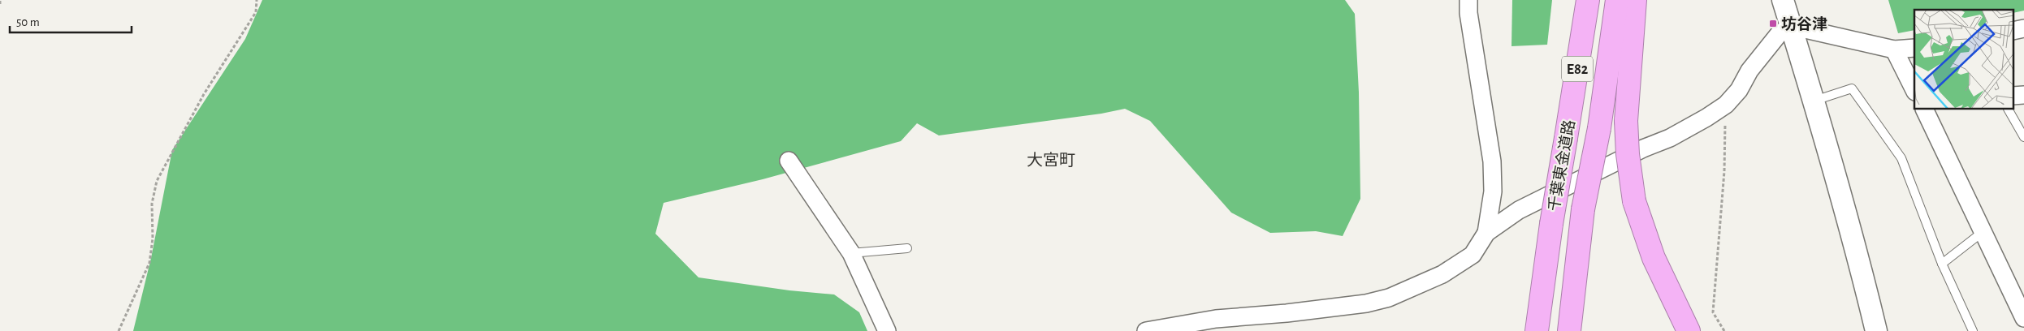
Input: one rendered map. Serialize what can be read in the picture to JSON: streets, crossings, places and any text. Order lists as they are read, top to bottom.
{
  "streets": {
    "highway": ["E82", "千葉東金道路"]
  },
  "districts": ["大宮町"],
  "places": {
    "transit": ["坊谷津"]
  },
  "scale_bar": "50 m"
}
